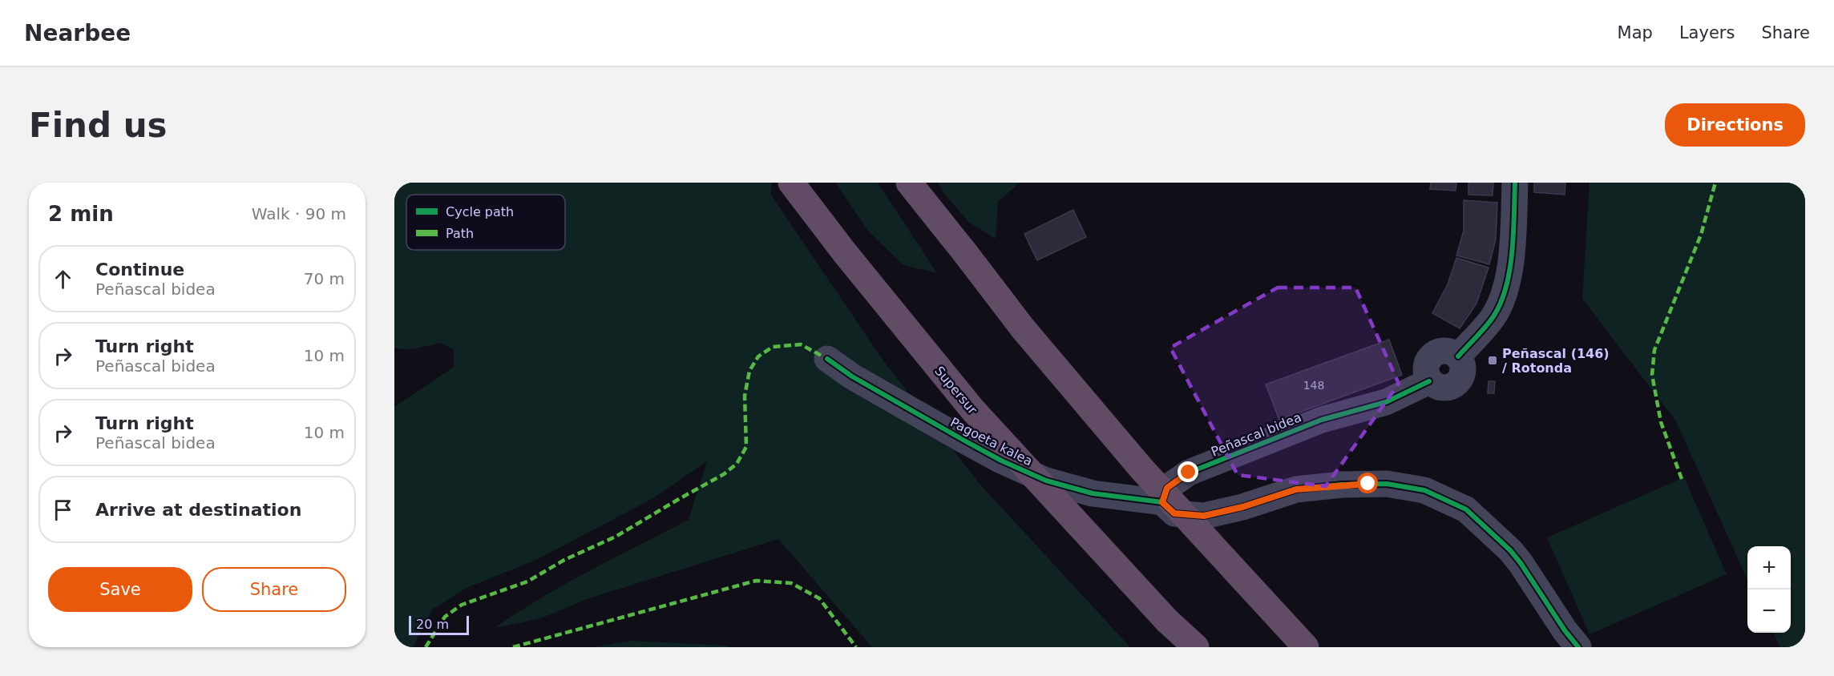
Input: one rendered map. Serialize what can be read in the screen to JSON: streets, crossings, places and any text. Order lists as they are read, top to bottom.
{
  "streets": {
    "highway": ["Supersur"],
    "street": ["Peñascal bidea", "Pagoeta kalea"]
  },
  "crossings": [
    ["Peñascal bidea", "Pagoeta kalea"]
  ],
  "places": {
    "transit": ["Peñascal (146) / Rotonda"]
  },
  "house_numbers": ["148"],
  "legend": ["Cycle path", "Path"],
  "scale_bar": "20 m",
  "page": {
    "header": "Nearbee",
    "nav": ["Map", "Layers", "Share"],
    "buttons": [
      "Directions",
      ["Save", "Share"]
    ],
    "title": "Find us",
    "heading": ["2 min", "Walk · 90 m"],
    "list": [
      ["Continue", "Peñascal bidea", "70 m"],
      ["Turn right", "Peñascal bidea", "10 m"],
      ["Turn right", "Peñascal bidea", "10 m"],
      "Arrive at destination"
    ],
    "map_buttons": ["+", "−"],
    "scale": "20 m"
  }
}
